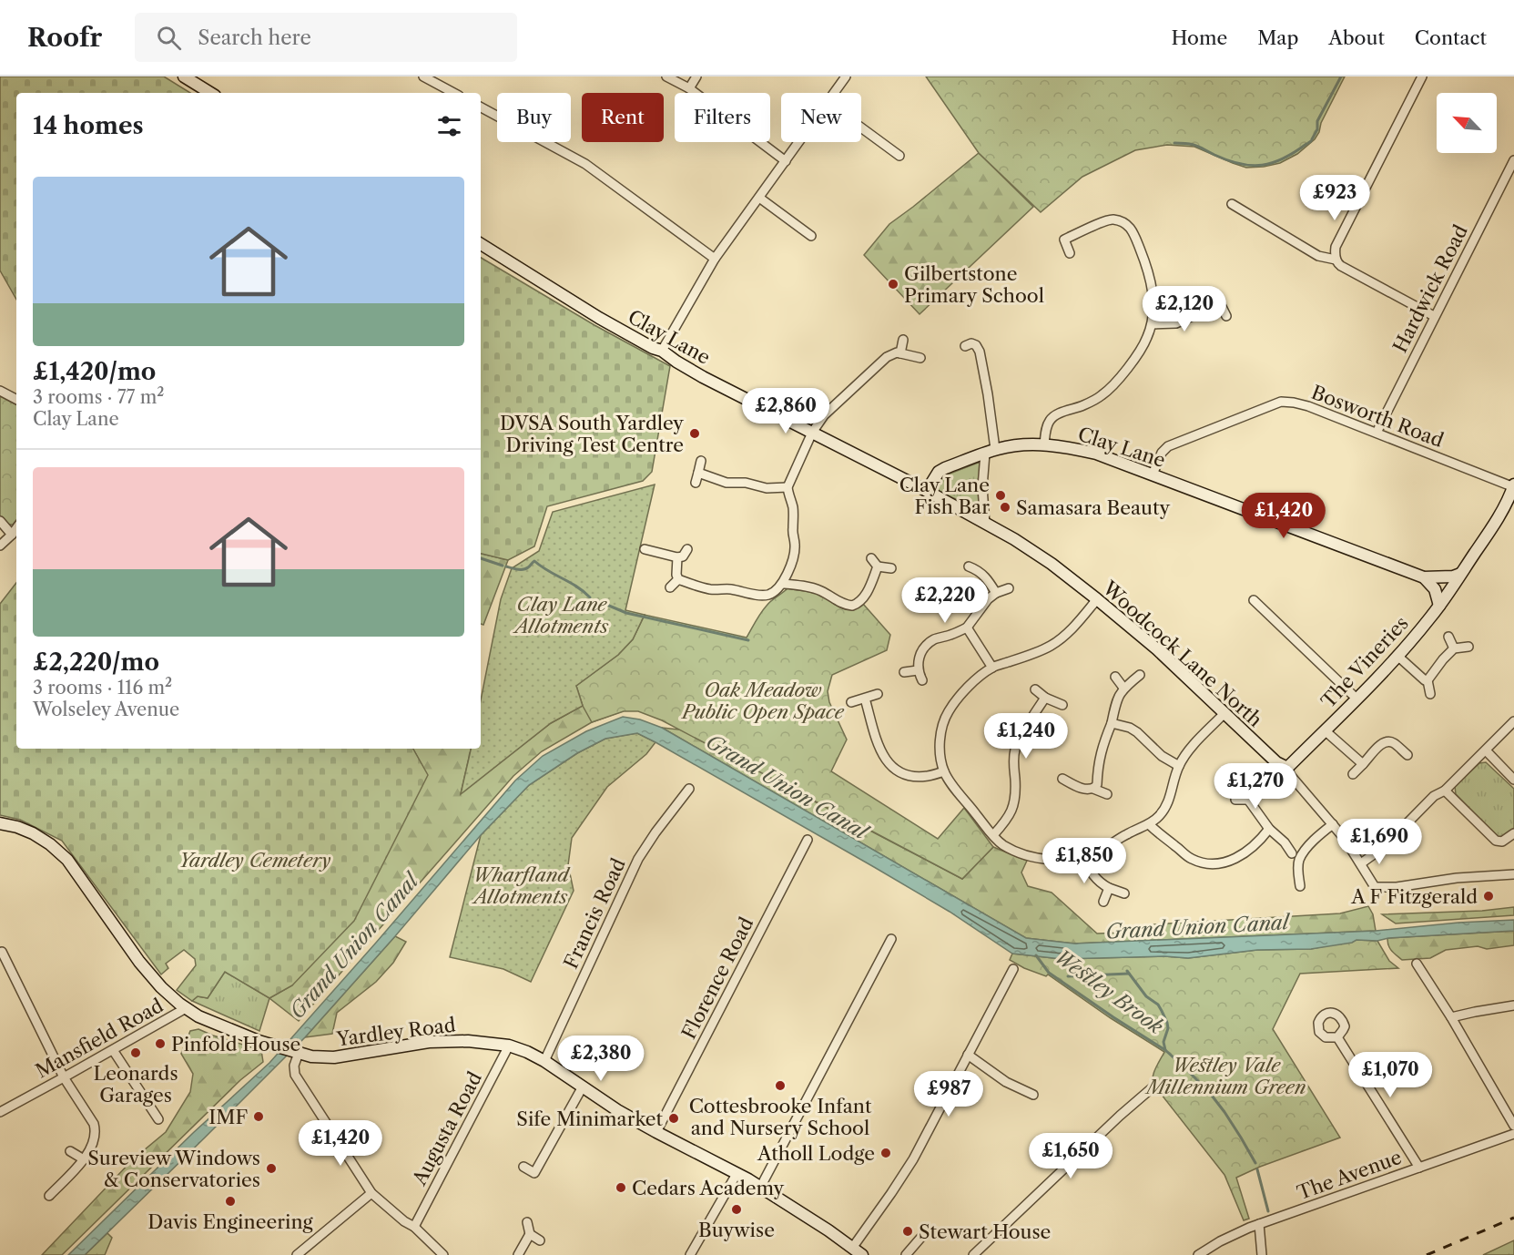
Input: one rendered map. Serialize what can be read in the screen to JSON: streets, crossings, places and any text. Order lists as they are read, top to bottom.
{
  "streets": {
    "street": [
      "Hardwick Road",
      "Clay Lane",
      "Bosworth Road",
      "Woodcock Lane North",
      "The Vineries",
      "Francis Road",
      "Florence Road",
      "Yardley Road",
      "Mansfield Road",
      "Augusta Road",
      "The Avenue"
    ]
  },
  "crossings": [
    ["Hardwick Road", "Bosworth Road"],
    ["Clay Lane", "Bosworth Road"],
    ["Clay Lane", "Woodcock Lane North"],
    ["Clay Lane", "The Vineries"],
    ["Woodcock Lane North", "The Vineries"],
    ["Francis Road", "Yardley Road"],
    ["Florence Road", "Yardley Road"],
    ["Yardley Road", "Mansfield Road"],
    ["Yardley Road", "Augusta Road"]
  ],
  "water": ["Grand Union Canal", "Westley Brook"],
  "parks": [
    "Clay Lane Allotments",
    "Oak Meadow Public Open Space",
    "Yardley Cemetery",
    "Wharfland Allotments",
    "Westley Vale Millennium Green"
  ],
  "places": [
    "Gilbertstone Primary School",
    "DVSA South Yardley Driving Test Centre",
    "Clay Lane Fish Bar",
    "Samasara Beauty",
    "A F Fitzgerald",
    "Pinfold House",
    "Leonards Garages",
    "Cottesbrooke Infant and Nursery School",
    "IMF",
    "Sife Minimarket",
    "Atholl Lodge",
    "Sureview Windows & Conservatories",
    "Cedars Academy",
    "Davis Engineering",
    "Buywise",
    "Stewart House"
  ],
  "north": "top left",
  "page": {
    "header": "Roofr",
    "search": "Search here",
    "nav": [
      "Home",
      "Map",
      "About",
      "Contact"
    ],
    "chip": [
      "Buy",
      "Rent",
      "Filters",
      "New"
    ],
    "heading": "14 homes",
    "list": [
      {
        "name": "£1,420/mo",
        "note": "3 rooms · 77 m² · Clay Lane"
      },
      {
        "name": "£2,220/mo",
        "note": "3 rooms · 116 m² · Wolseley Avenue"
      }
    ],
    "price": [
      "£923",
      "£2,120",
      "£2,860",
      "£1,420",
      "£2,220",
      "£1,240",
      "£1,270",
      "£1,690",
      "£1,850",
      "£2,380",
      "£1,070",
      "£987",
      "£1,420",
      "£1,650"
    ]
  }
}
